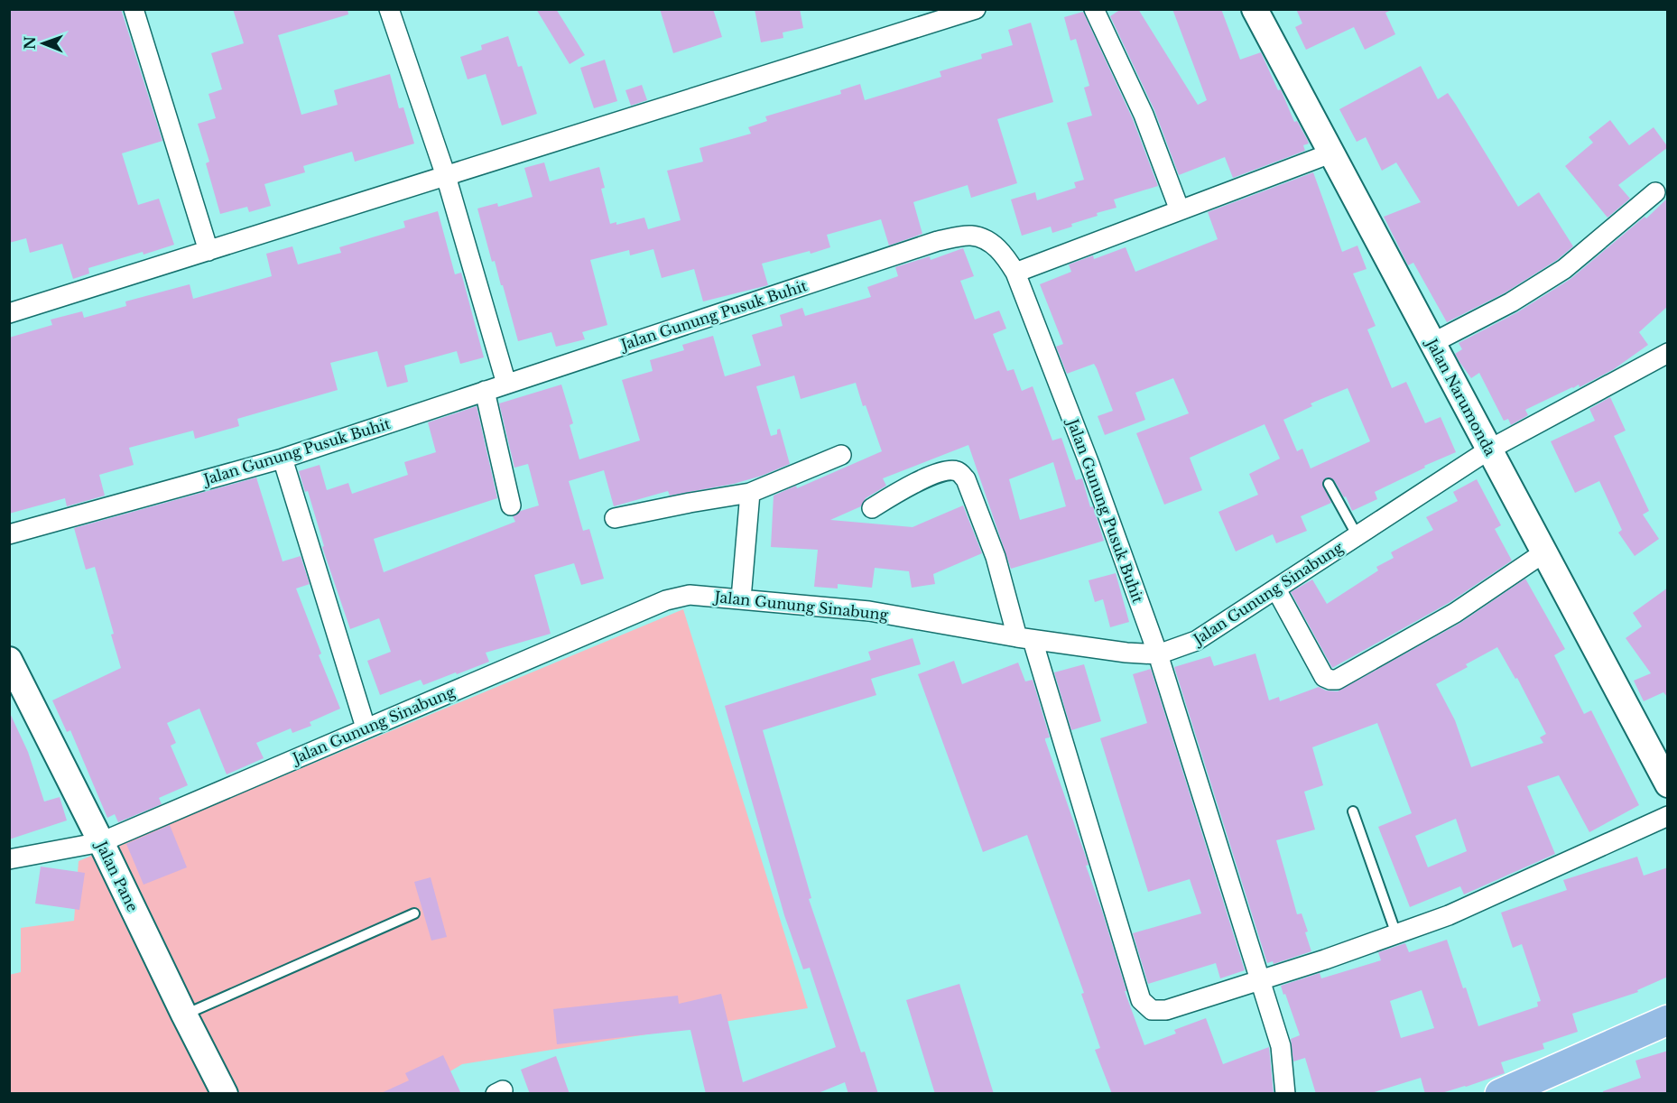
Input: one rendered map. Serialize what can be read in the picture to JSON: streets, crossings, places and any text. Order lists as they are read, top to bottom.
{
  "streets": {
    "street": [
      "Jalan Gunung Pusuk Buhit",
      "Jalan Narumonda",
      "Jalan Gunung Sinabung",
      "Jalan Pane"
    ]
  },
  "crossings": [
    ["Jalan Gunung Pusuk Buhit", "Jalan Gunung Sinabung"],
    ["Jalan Narumonda", "Jalan Gunung Sinabung"],
    ["Jalan Gunung Sinabung", "Jalan Pane"]
  ],
  "north": "left"
}
